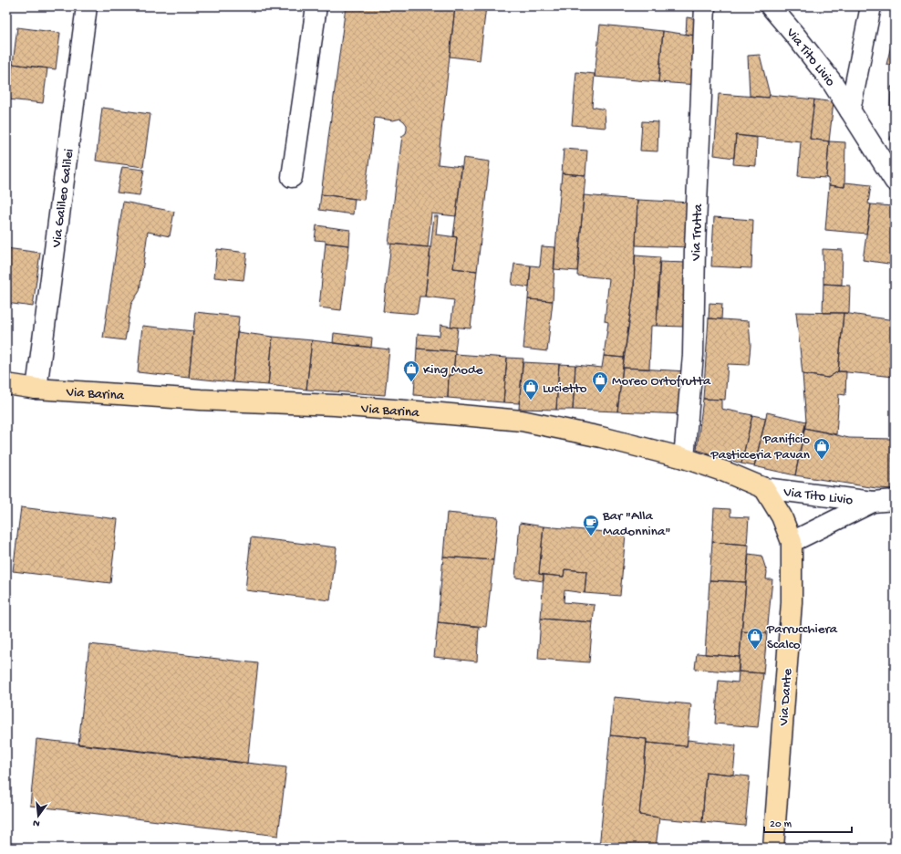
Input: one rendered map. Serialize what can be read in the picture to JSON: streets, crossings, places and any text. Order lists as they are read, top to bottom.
{
  "streets": {
    "main road": ["Via Barina", "Via Dante"],
    "street": ["Via Tito Livio", "Via Galileo Galilei", "Via Trutta"]
  },
  "crossings": [
    ["Via Tito Livio", "Via Barina"],
    ["Via Tito Livio", "Via Dante"],
    ["Via Galileo Galilei", "Via Barina"],
    ["Via Trutta", "Via Barina"],
    ["Via Barina", "Via Dante"]
  ],
  "places": {
    "shop": [
      "King Mode",
      "Moreo Ortofrutta",
      "Lucietto",
      "Panificio Pasticceria Pavan",
      "Parrucchiera Scalco"
    ],
    "cafe": ["Bar \"Alla Madonnina\""]
  },
  "scale_bar": "20 m",
  "north": "bottom"
}
